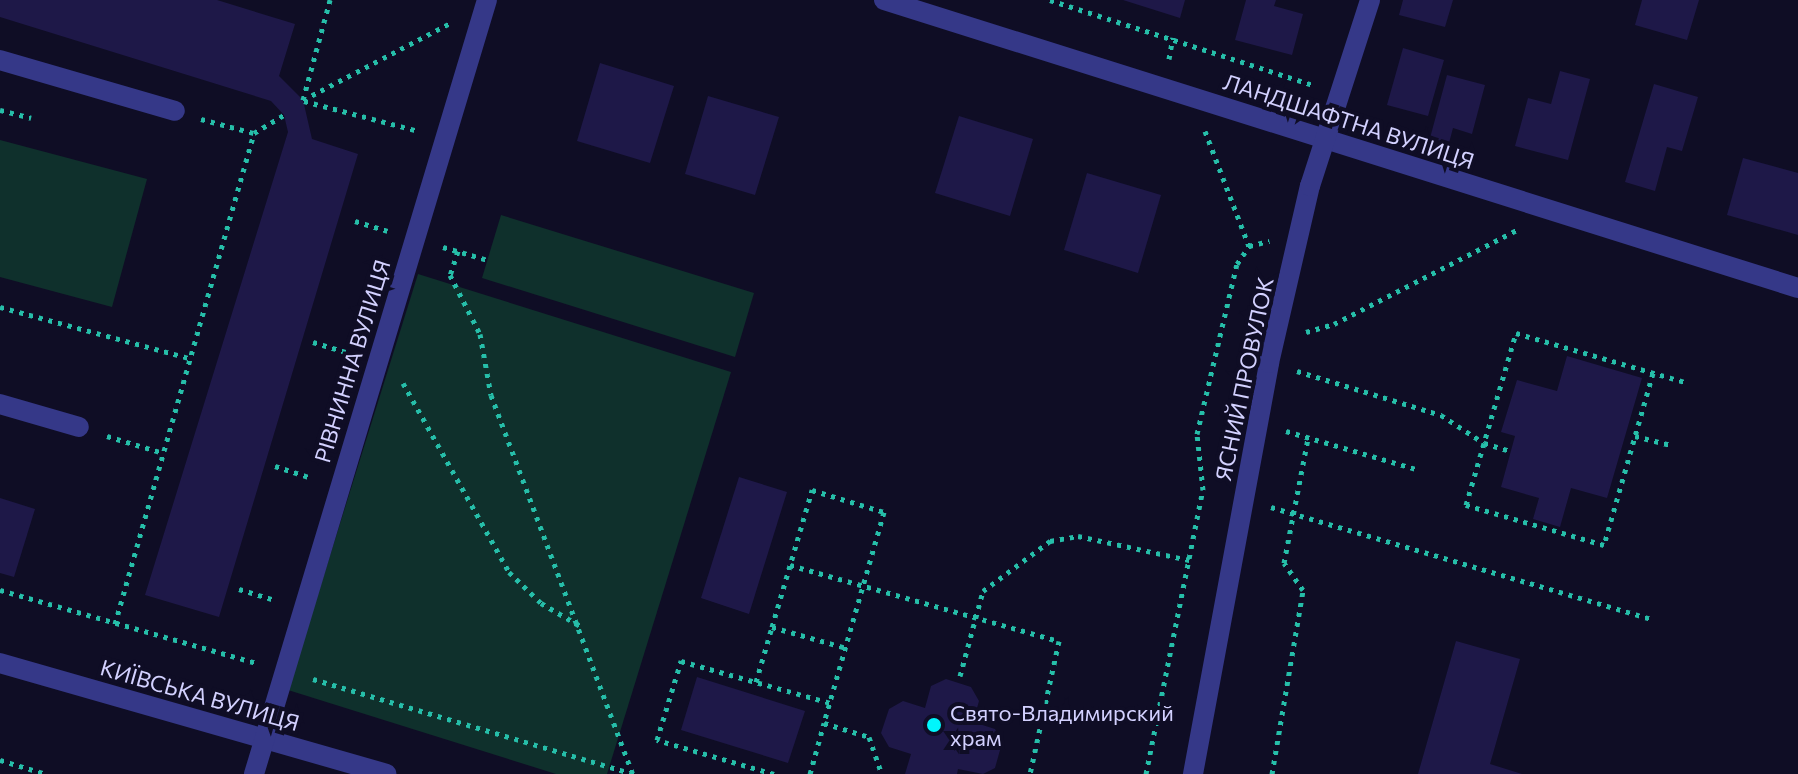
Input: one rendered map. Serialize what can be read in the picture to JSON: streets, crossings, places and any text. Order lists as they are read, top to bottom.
{
  "streets": {
    "street": [
      "ЛАНДШАФТНА ВУЛИЦЯ",
      "РІВНИННА ВУЛИЦЯ",
      "ЯСНИЙ ПРОВУЛОК",
      "КИЇВСЬКА ВУЛИЦЯ"
    ]
  },
  "crossings": [
    ["ЛАНДШАФТНА ВУЛИЦЯ", "ЯСНИЙ ПРОВУЛОК"],
    ["РІВНИННА ВУЛИЦЯ", "КИЇВСЬКА ВУЛИЦЯ"]
  ],
  "places": ["Свято-Владимирский храм"]
}
